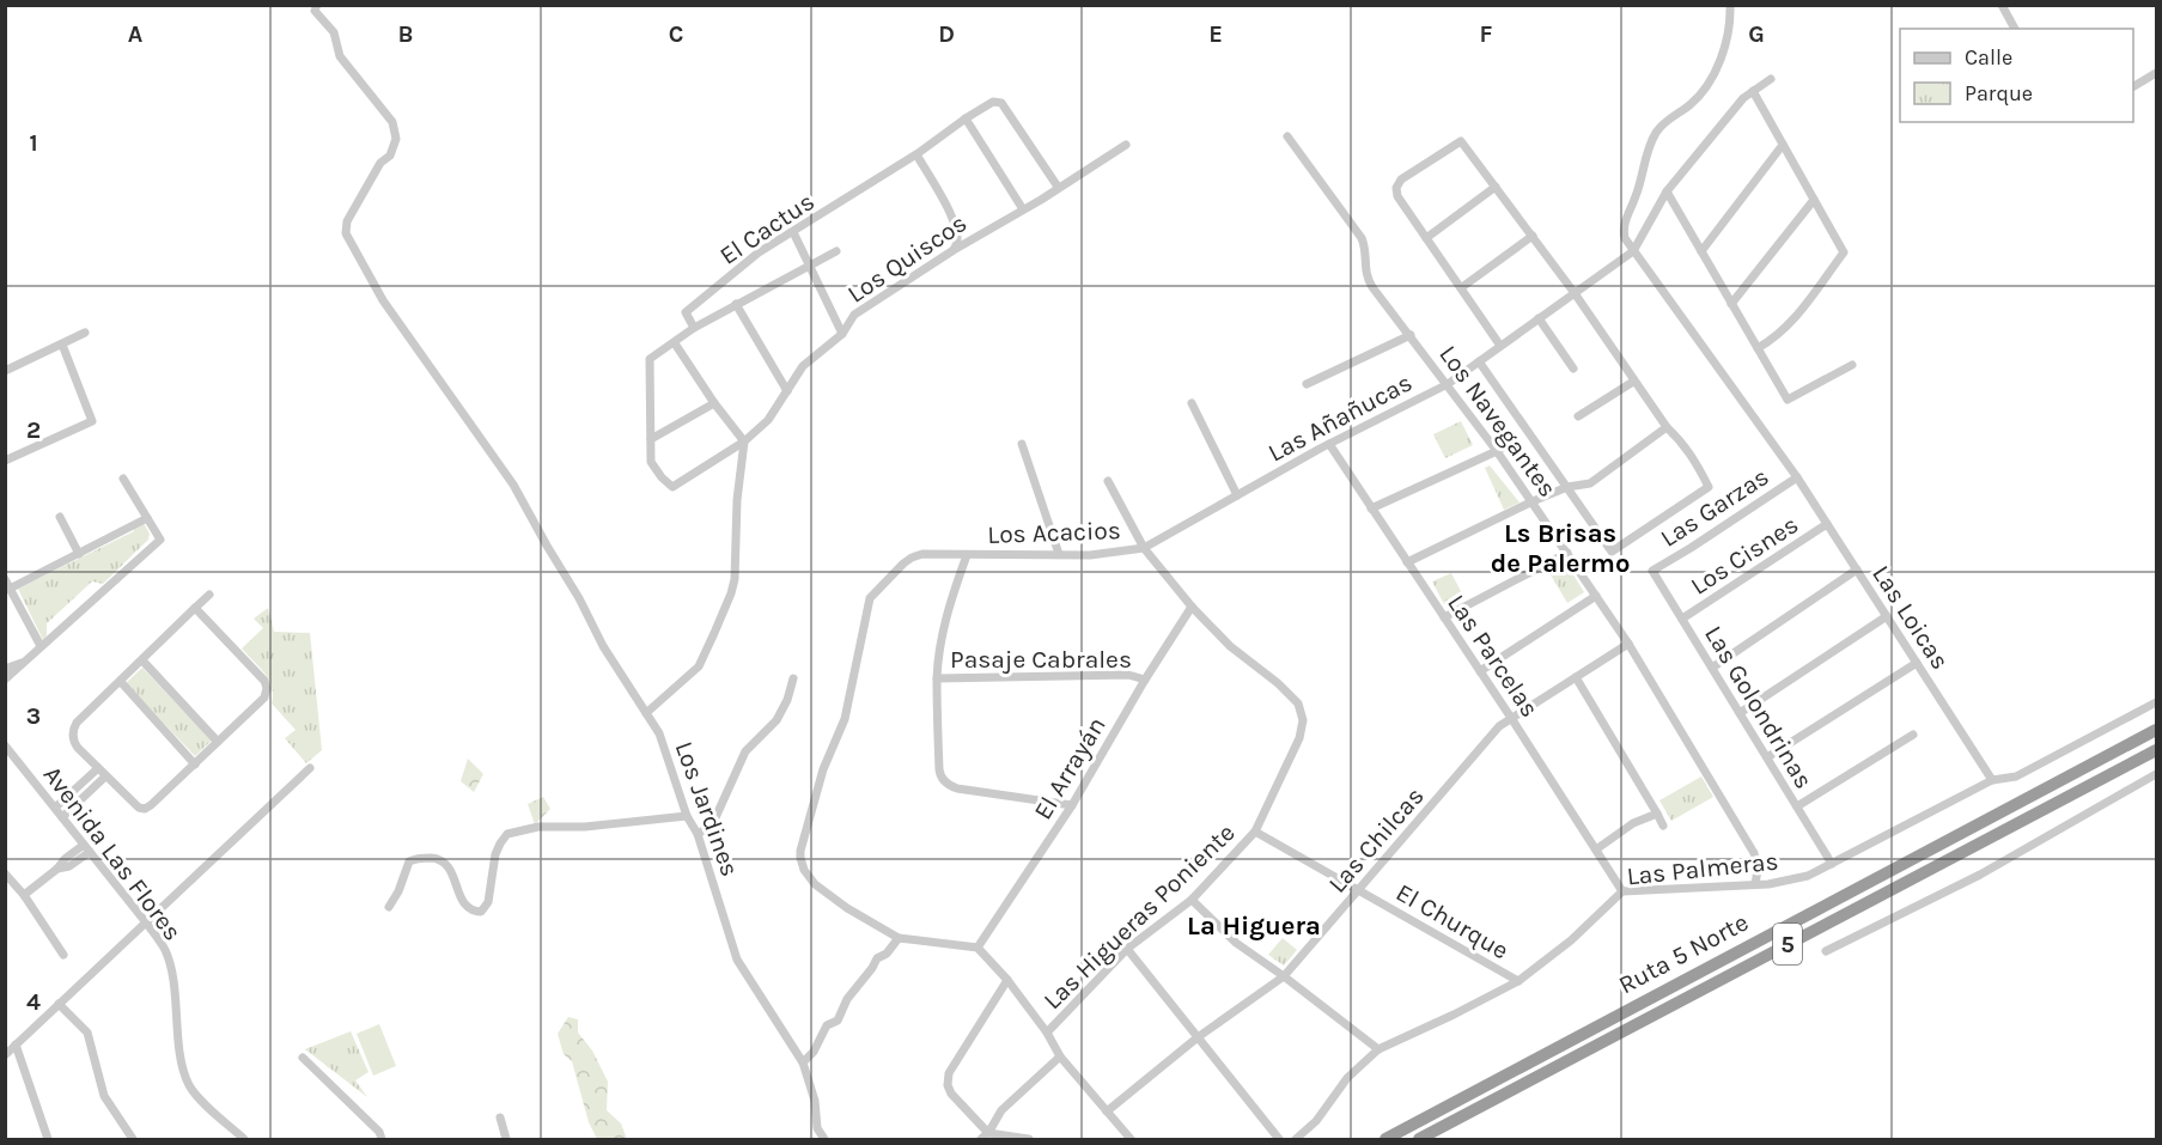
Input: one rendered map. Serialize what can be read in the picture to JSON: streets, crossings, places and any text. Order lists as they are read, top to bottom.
{
  "streets": {
    "highway": ["5", "Ruta 5 Norte"],
    "street": [
      "El Cactus",
      "Los Quiscos",
      "Las Añañucas",
      "Los Navegantes",
      "Las Garzas",
      "Los Acacios",
      "Los Cisnes",
      "Las Loicas",
      "Las Parcelas",
      "Pasaje Cabrales",
      "Las Golondrinas",
      "El Arrayán",
      "Los Jardines",
      "Las Chilcas",
      "Avenida Las Flores",
      "Las Palmeras",
      "Las Higueras Poniente",
      "El Churque"
    ]
  },
  "crossings": [
    ["El Cactus", "Los Quiscos"],
    ["Las Añañucas", "Los Navegantes"],
    ["Las Añañucas", "Los Acacios"],
    ["Las Añañucas", "Las Loicas"],
    ["Las Añañucas", "Las Parcelas"],
    ["Las Añañucas", "Las Higueras Poniente"],
    ["Los Navegantes", "Las Chilcas"],
    ["Los Navegantes", "Las Palmeras"],
    ["Las Garzas", "Las Loicas"],
    ["Las Garzas", "Las Golondrinas"],
    ["Los Acacios", "Las Higueras Poniente"],
    ["Los Cisnes", "Las Loicas"],
    ["Los Cisnes", "Las Golondrinas"],
    ["Las Loicas", "Las Palmeras"],
    ["Las Parcelas", "Las Chilcas"],
    ["Las Parcelas", "Las Palmeras"],
    ["Pasaje Cabrales", "El Arrayán"],
    ["Las Golondrinas", "Las Palmeras"],
    ["El Arrayán", "Las Higueras Poniente"],
    ["Las Chilcas", "El Churque"],
    ["Las Palmeras", "El Churque"],
    ["Las Higueras Poniente", "El Churque"]
  ],
  "districts": ["Ls Brisas de Palermo", "La Higuera"],
  "legend": ["Calle", "Parque"],
  "grid": {
    "columns": [
      "A",
      "B",
      "C",
      "D",
      "E",
      "F",
      "G"
    ],
    "rows": [
      "1",
      "2",
      "3",
      "4"
    ]
  }
}
